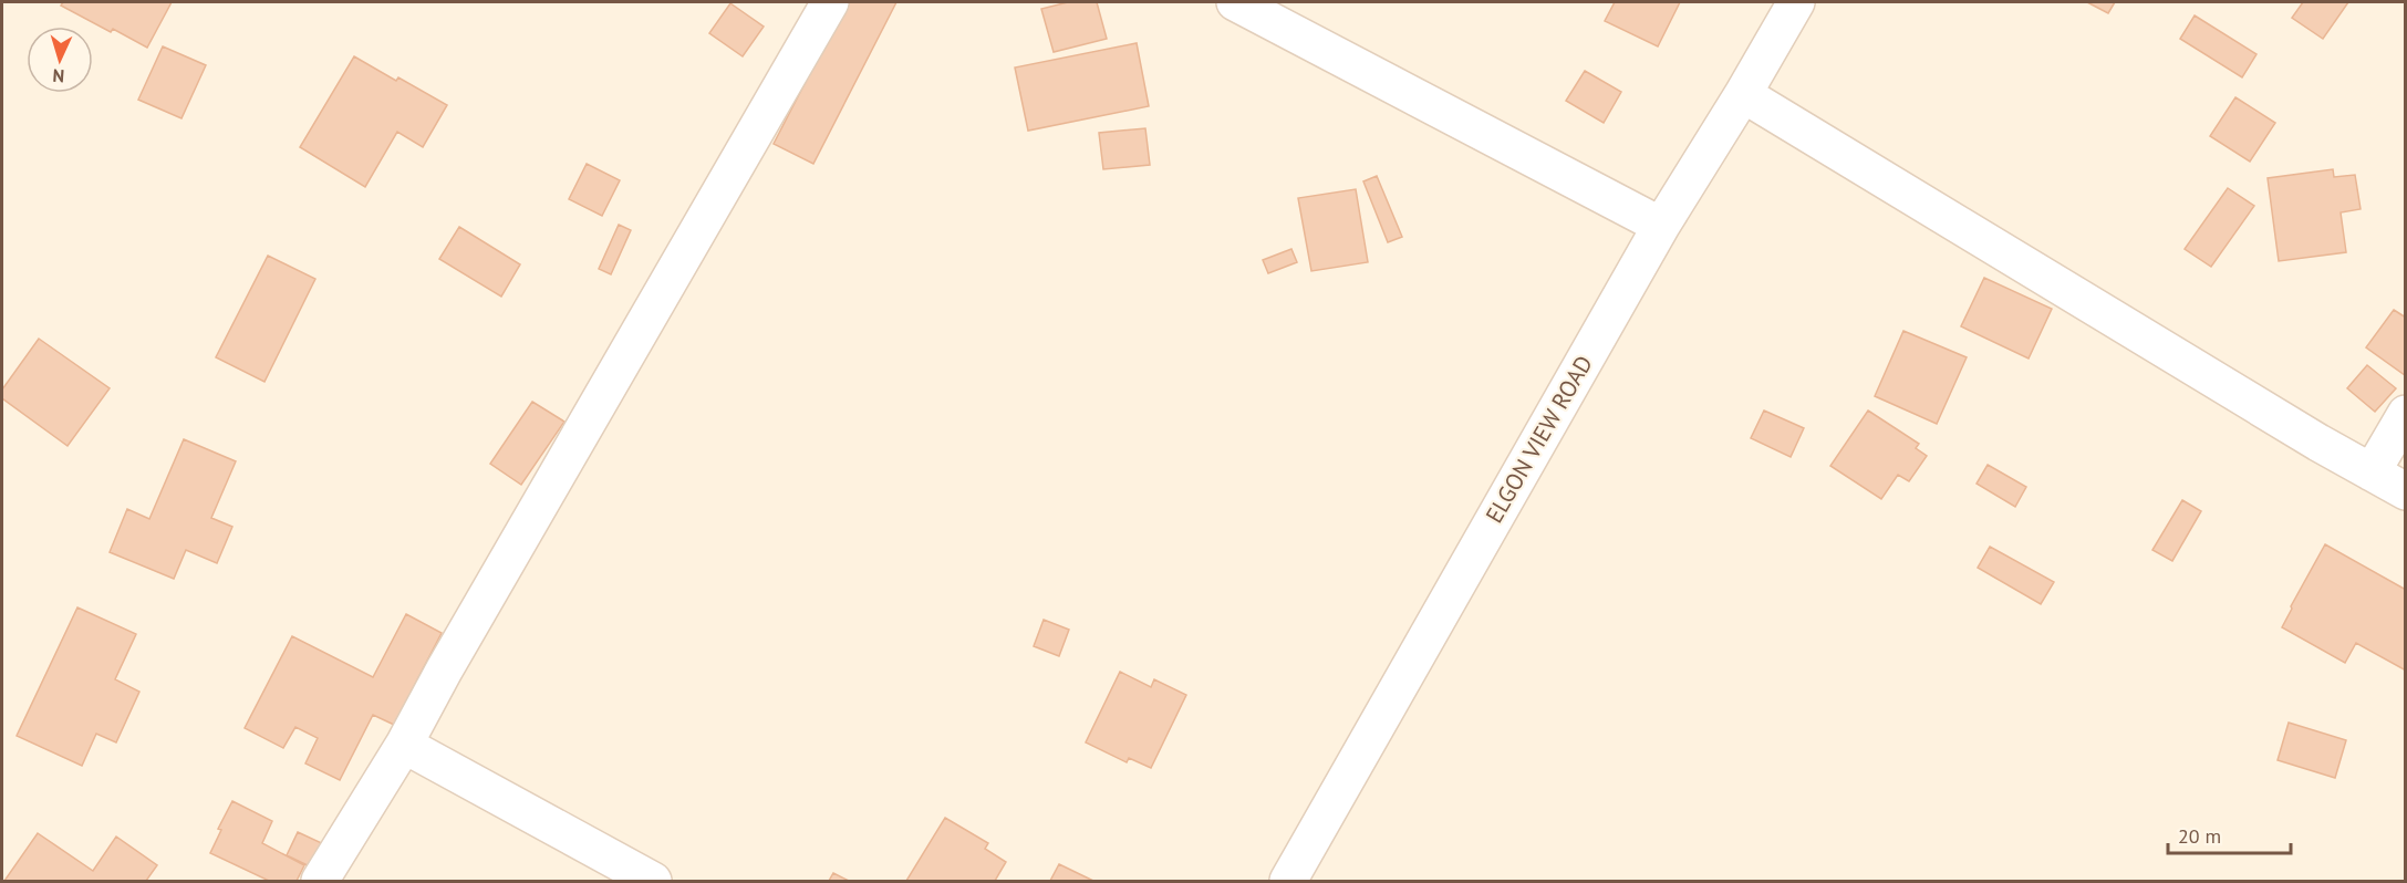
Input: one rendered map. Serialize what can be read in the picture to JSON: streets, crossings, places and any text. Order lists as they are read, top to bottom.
{
  "streets": {
    "street": ["ELGON VIEW ROAD"]
  },
  "scale_bar": "20 m",
  "north": "bottom"
}
